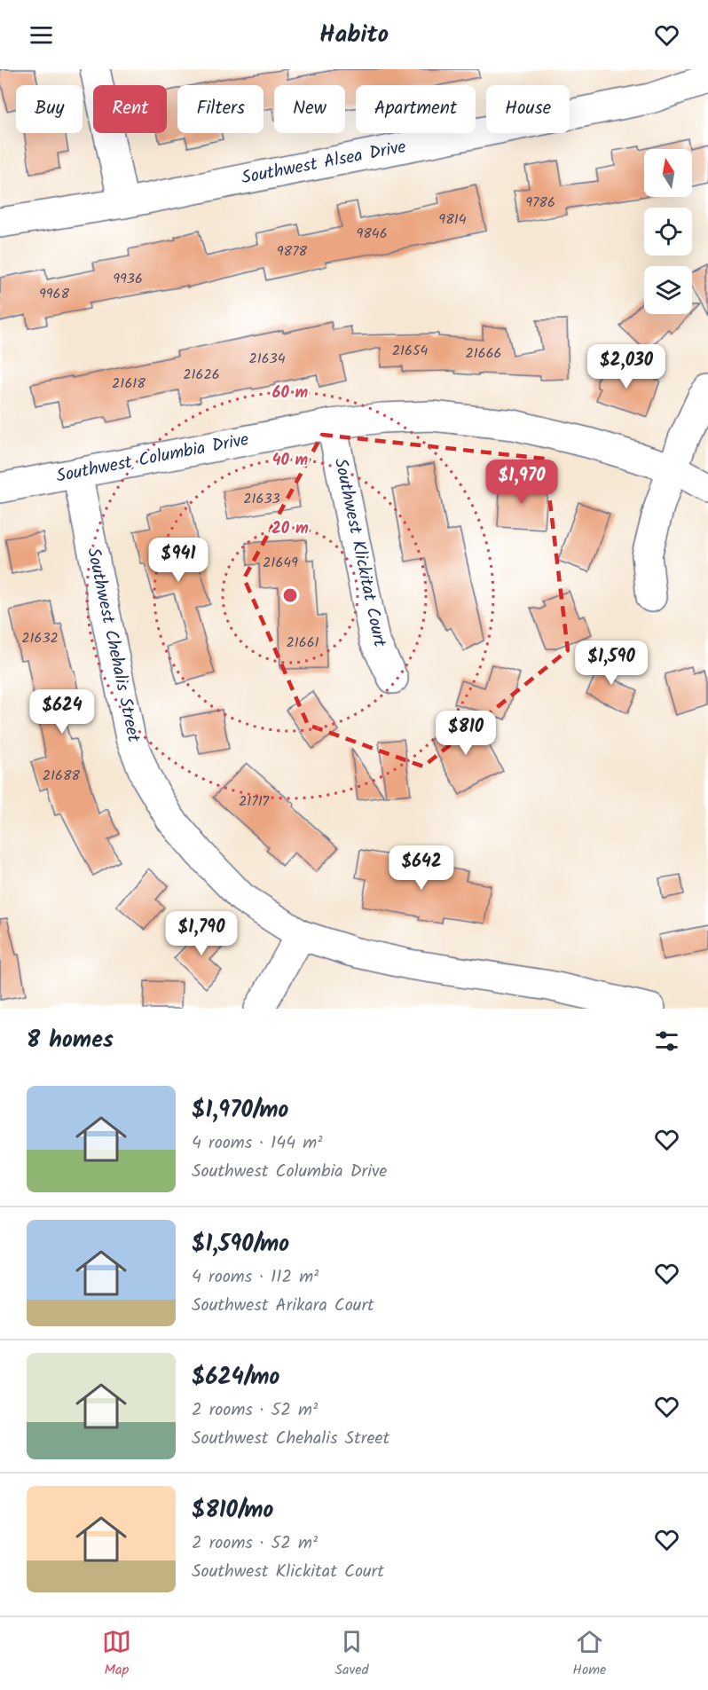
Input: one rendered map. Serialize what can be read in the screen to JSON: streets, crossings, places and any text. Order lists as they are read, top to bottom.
{
  "streets": {
    "street": [
      "Southwest Alsea Drive",
      "Southwest Columbia Drive",
      "Southwest Klickitat Court",
      "Southwest Chehalis Street"
    ]
  },
  "crossings": [
    ["Southwest Columbia Drive", "Southwest Klickitat Court"],
    ["Southwest Columbia Drive", "Southwest Chehalis Street"]
  ],
  "house_numbers": [
    "9786",
    "9814",
    "9846",
    "9878",
    "9936",
    "9968",
    "21654",
    "21666",
    "21634",
    "21626",
    "21618",
    "21633",
    "21649",
    "21632",
    "21661",
    "21688",
    "21717"
  ],
  "north": "top",
  "page": {
    "header": "Habito",
    "chip": [
      "Buy",
      "Rent",
      "Filters",
      "New",
      "Apartment",
      "House"
    ],
    "price": [
      "$2,030",
      "$1,970",
      "$941",
      "$1,590",
      "$624",
      "$810",
      "$642",
      "$1,790"
    ],
    "heading": "8 homes",
    "list": [
      {
        "name": "$1,970/mo",
        "note": "4 rooms · 144 m² · Southwest Columbia Drive"
      },
      {
        "name": "$1,590/mo",
        "note": "4 rooms · 112 m² · Southwest Arikara Court"
      },
      {
        "name": "$624/mo",
        "note": "2 rooms · 52 m² · Southwest Chehalis Street"
      },
      {
        "name": "$810/mo",
        "note": "2 rooms · 52 m² · Southwest Klickitat Court"
      }
    ],
    "tabs": ["Map", "Saved", "Home"]
  },
  "rings": ["60 m", "40 m", "20 m"]
}
